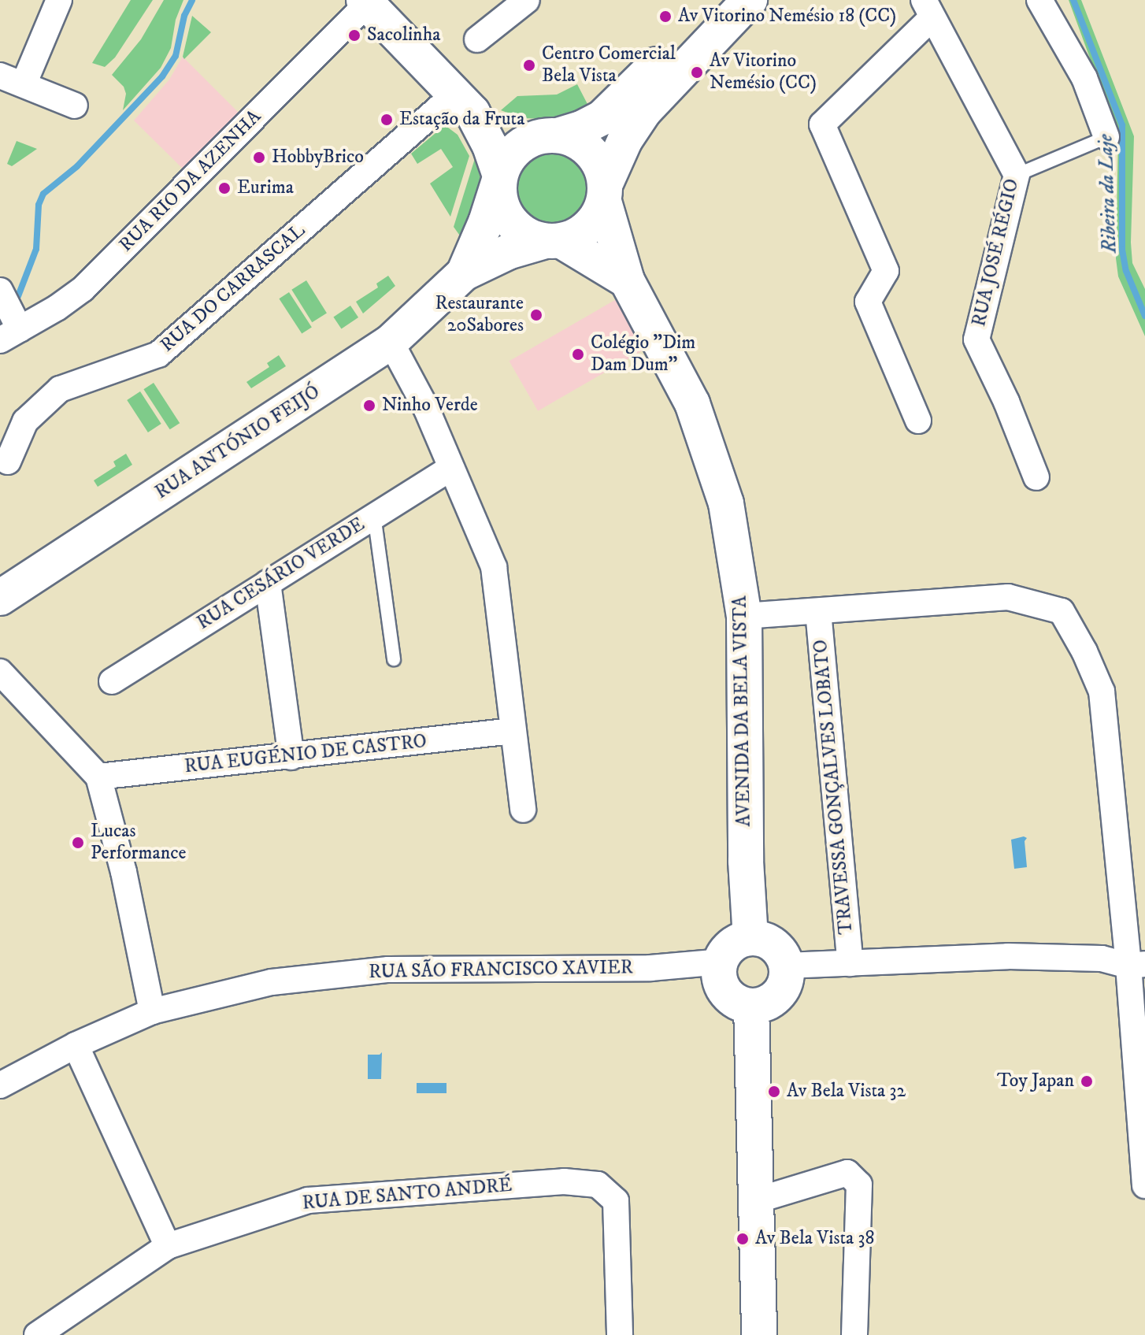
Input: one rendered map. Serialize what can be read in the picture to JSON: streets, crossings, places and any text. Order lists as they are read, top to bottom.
{
  "streets": {
    "street": [
      "RUA RIO DA AZENHA",
      "RUA JOSÉ RÉGIO",
      "RUA DO CARRASCAL",
      "RUA ANTÓNIO FEIJÓ",
      "RUA CESÁRIO VERDE",
      "AVENIDA DA BELA VISTA",
      "RUA EUGÉNIO DE CASTRO",
      "TRAVESSA GONÇALVES LOBATO",
      "RUA SÃO FRANCISCO XAVIER",
      "RUA DE SANTO ANDRÉ"
    ]
  },
  "crossings": [
    ["RUA ANTÓNIO FEIJÓ", "AVENIDA DA BELA VISTA"],
    ["AVENIDA DA BELA VISTA", "RUA SÃO FRANCISCO XAVIER"]
  ],
  "water": ["Ribeira da Laje"],
  "places": [
    "Av Vitorino Nemésio 18 (CC)",
    "Sacolinha",
    "Centro Comercial Bela Vista",
    "Av Vitorino Nemésio (CC)",
    "Estação da Fruta",
    "HobbyBrico",
    "Eurima",
    "Restaurante 20Sabores",
    "Colégio \"Dim Dam Dum\"",
    "Ninho Verde",
    "Lucas Performance",
    "Toy Japan",
    "Av Bela Vista 32",
    "Av Bela Vista 38"
  ]
}
